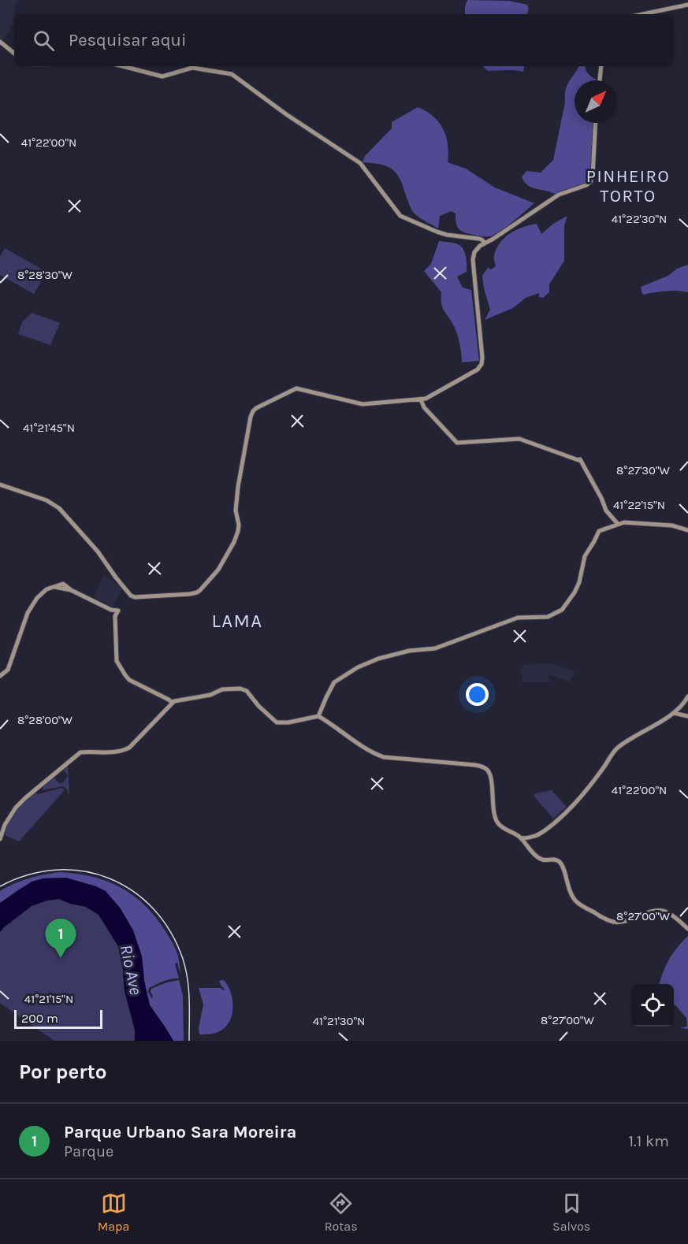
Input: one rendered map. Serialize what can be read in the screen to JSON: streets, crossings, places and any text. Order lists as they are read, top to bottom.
{
  "districts": ["PINHEIRO TORTO", "LAMA"],
  "water": ["Rio Ave"],
  "scale_bar": "200 m",
  "north": "top right",
  "page": {
    "search": "Pesquisar aqui",
    "pins": "1",
    "scale": "200 m",
    "heading": "Por perto",
    "list": [
      {
        "mark": "1",
        "name": "Parque Urbano Sara Moreira",
        "note": "Parque",
        "value": "1.1 km"
      }
    ],
    "nav": ["Mapa", "Rotas", "Salvos"]
  },
  "coordinates": [
    "41°22'00\"N",
    "41°22'30\"N",
    "8°28'30\"W",
    "41°21'45\"N",
    "8°27'30\"W",
    "41°22'15\"N",
    "8°28'00\"W",
    "8°27'00\"W",
    "41°21'15\"N",
    "41°21'30\"N"
  ]
}
